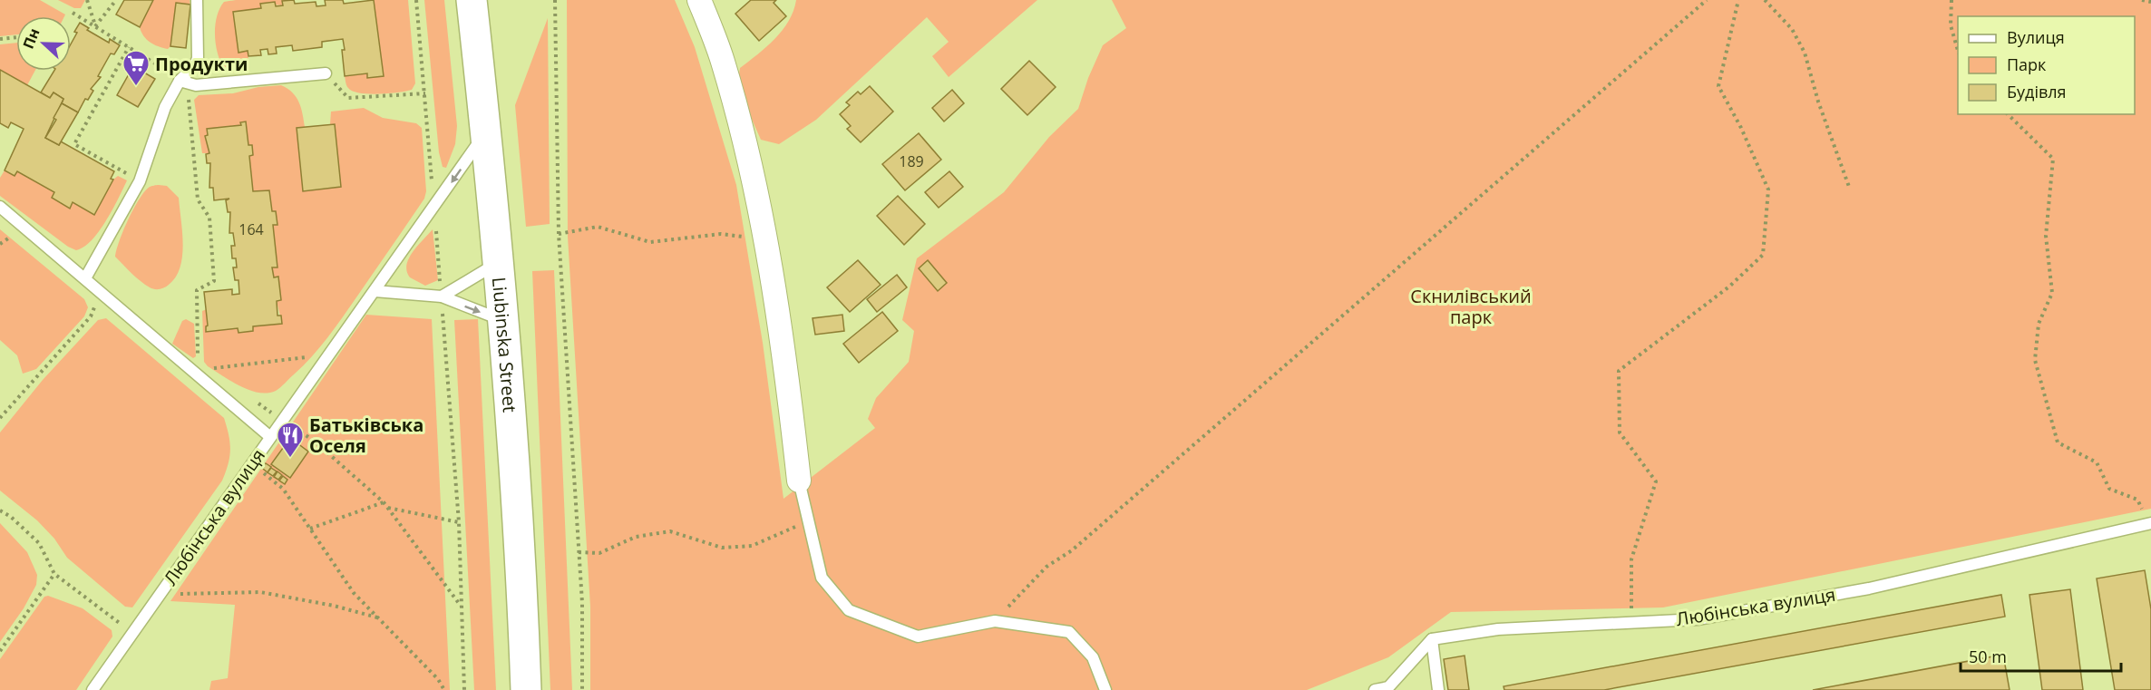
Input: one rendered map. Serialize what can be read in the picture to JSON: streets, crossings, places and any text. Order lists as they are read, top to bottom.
{
  "streets": {
    "main road": ["Liubinska Street"],
    "lane": ["Любінська вулиця"]
  },
  "crossings": [
    ["Liubinska Street", "Любінська вулиця"]
  ],
  "parks": ["Скнилівський парк"],
  "places": {
    "supermarket": ["Продукти"],
    "restaurant": ["Батьківська Оселя"]
  },
  "house_numbers": ["189", "164"],
  "legend": ["Вулиця", "Парк", "Будівля"],
  "scale_bar": "50 m",
  "north": "left"
}
